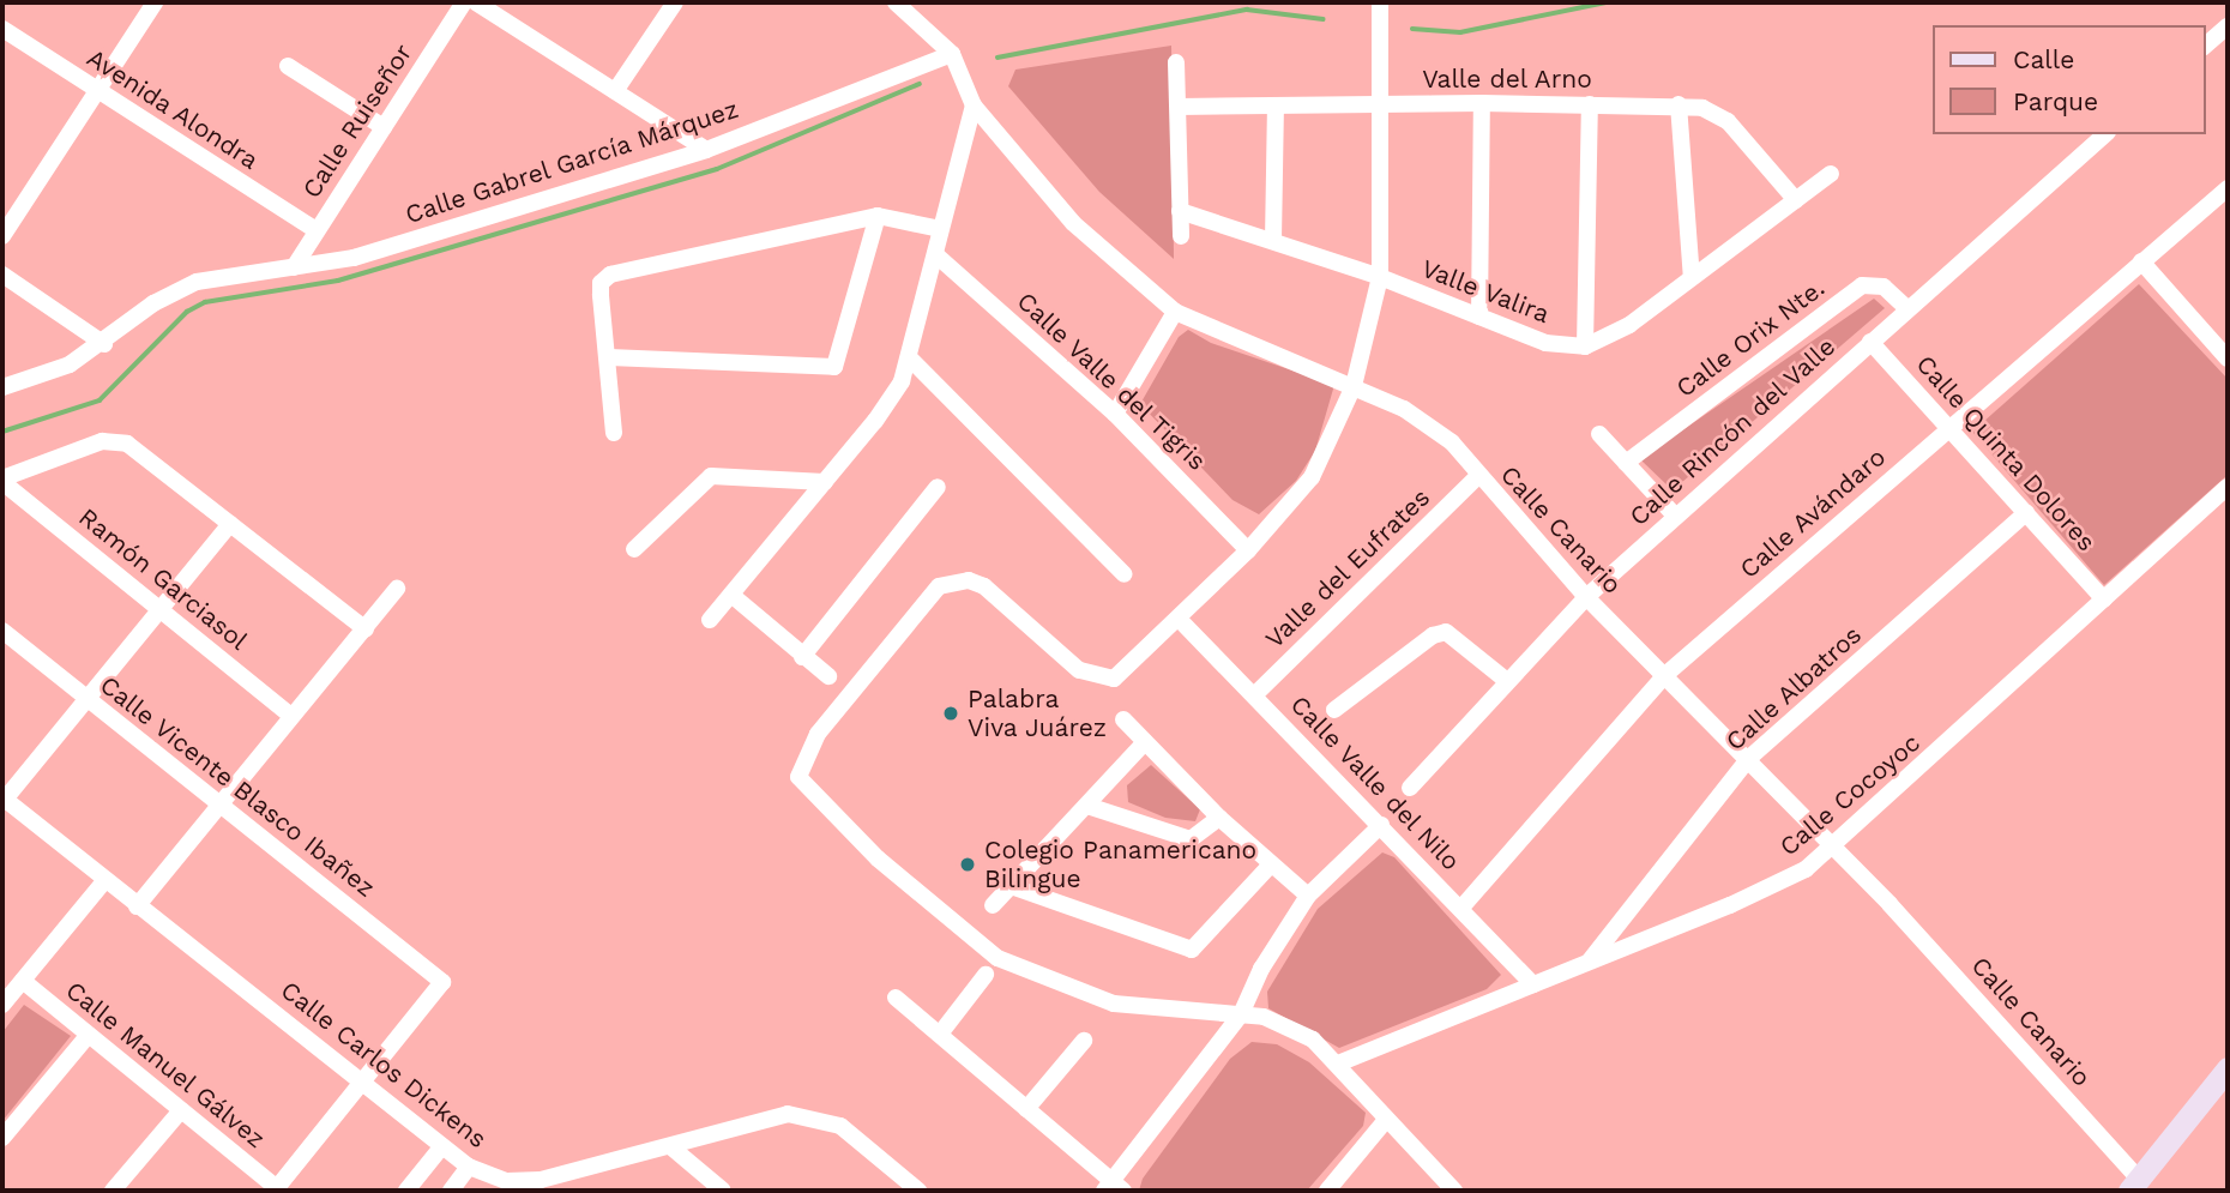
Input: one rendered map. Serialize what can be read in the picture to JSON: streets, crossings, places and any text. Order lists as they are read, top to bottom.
{
  "streets": {
    "street": [
      "Valle del Arno",
      "Avenida Alondra",
      "Calle Ruiseñor",
      "Calle Gabrel García Márquez",
      "Valle Valira",
      "Calle Orix Nte.",
      "Calle Valle del Tigris",
      "Calle Rincón del Valle",
      "Calle Quinta Dolores",
      "Calle Avándaro",
      "Calle Canario",
      "Valle del Eufrates",
      "Ramón Garciasol",
      "Calle Albatros",
      "Calle Valle del Nilo",
      "Calle Vicente Blasco Ibañez",
      "Calle Cocoyoc",
      "Calle Manuel Gálvez",
      "Calle Carlos Dickens"
    ]
  },
  "crossings": [
    ["Avenida Alondra", "Calle Ruiseñor"],
    ["Calle Ruiseñor", "Calle Gabrel García Márquez"],
    ["Calle Gabrel García Márquez", "Calle Canario"],
    ["Calle Orix Nte.", "Calle Rincón del Valle"],
    ["Calle Rincón del Valle", "Calle Quinta Dolores"],
    ["Calle Rincón del Valle", "Calle Canario"],
    ["Calle Quinta Dolores", "Calle Avándaro"],
    ["Calle Quinta Dolores", "Calle Albatros"],
    ["Calle Quinta Dolores", "Calle Cocoyoc"],
    ["Calle Avándaro", "Calle Canario"],
    ["Calle Avándaro", "Calle Valle del Nilo"],
    ["Calle Canario", "Valle del Eufrates"],
    ["Calle Canario", "Calle Albatros"],
    ["Calle Canario", "Calle Cocoyoc"],
    ["Valle del Eufrates", "Calle Valle del Nilo"],
    ["Calle Albatros", "Calle Cocoyoc"],
    ["Calle Valle del Nilo", "Calle Cocoyoc"],
    ["Calle Vicente Blasco Ibañez", "Calle Carlos Dickens"]
  ],
  "places": ["Palabra Viva Juárez", "Colegio Panamericano Bilingue"],
  "legend": ["Calle", "Parque"]
}
